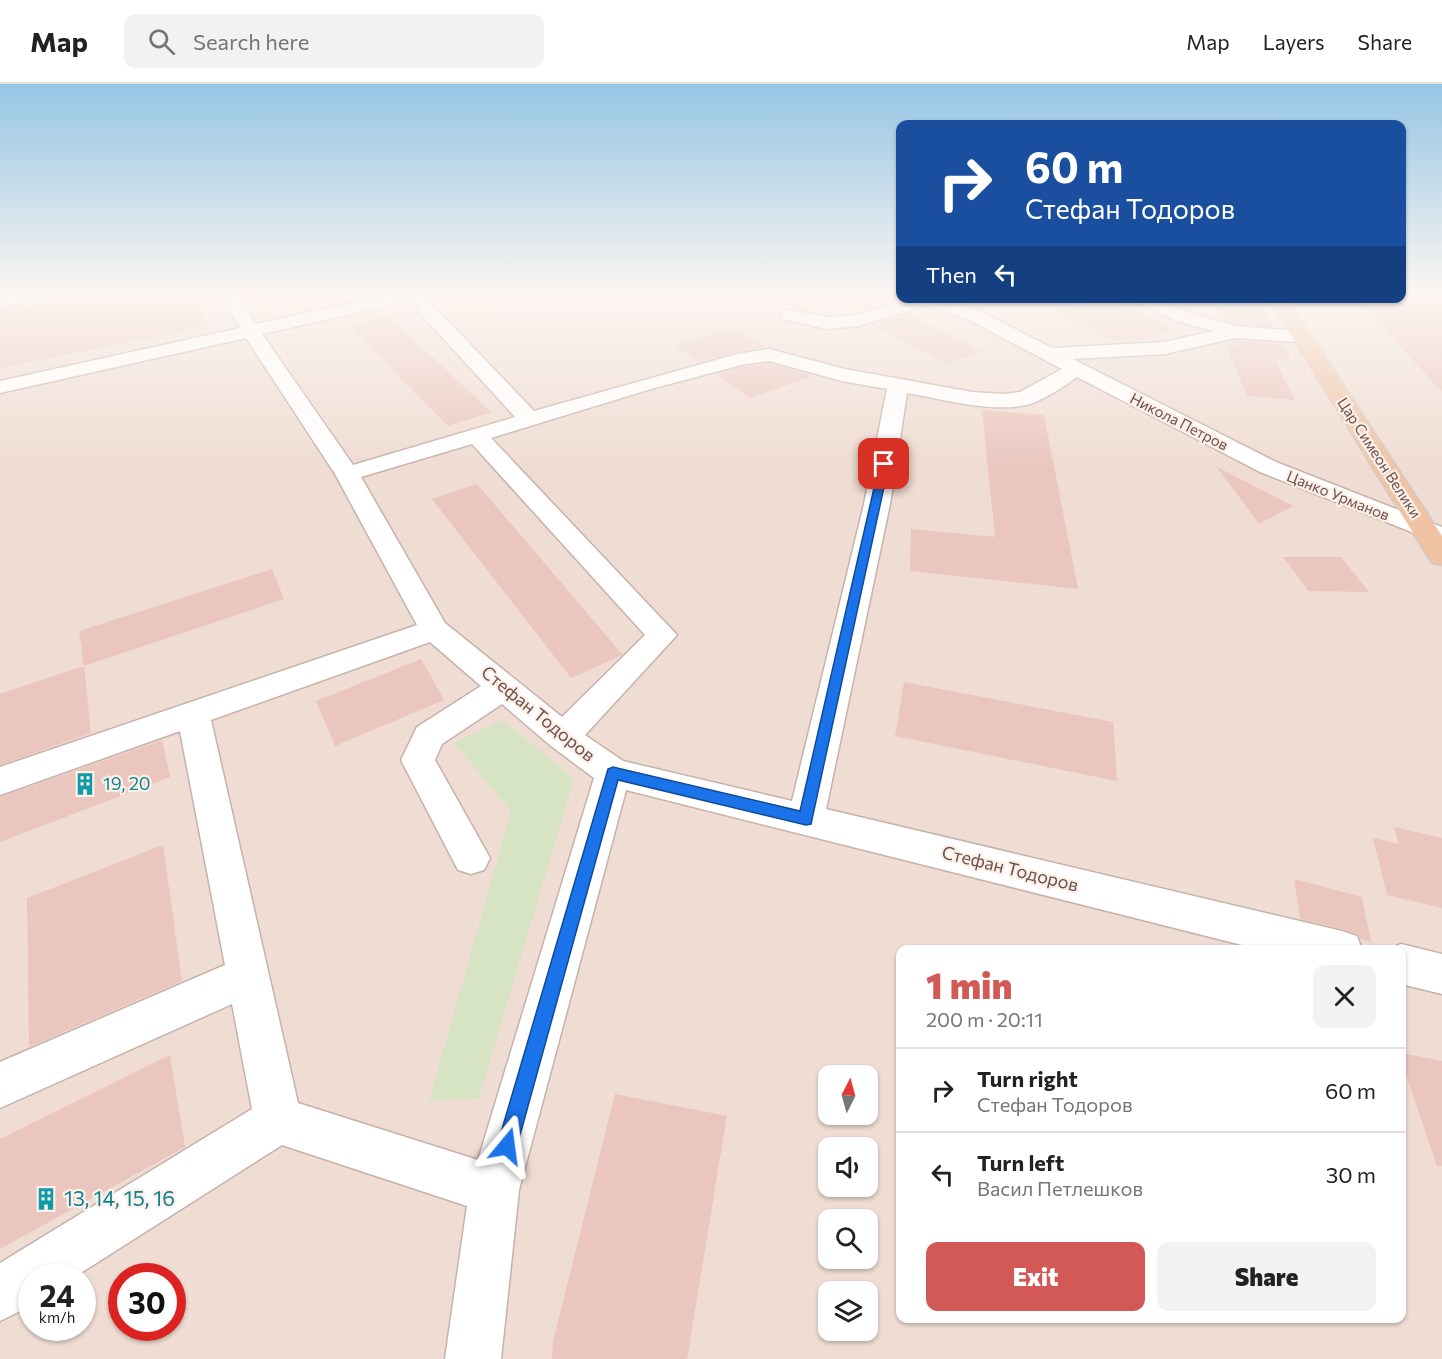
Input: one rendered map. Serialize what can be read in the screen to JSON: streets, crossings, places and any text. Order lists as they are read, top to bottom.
{
  "streets": {
    "main road": ["Цар Симеон Велики"],
    "street": ["Никола Петров", "Цанко Урманов", "Стефан Тодоров"]
  },
  "crossings": [
    ["Никола Петров", "Цанко Урманов"],
    ["Цар Симеон Велики", "Цанко Урманов"]
  ],
  "places": {
    "building": ["19, 20", "13, 14, 15, 16"]
  },
  "north": "top",
  "page": {
    "header": "Map",
    "search": "Search here",
    "nav": ["Map", "Layers", "Share"],
    "turn": ["60 m", "Стефан Тодоров"],
    "then": "Then",
    "heading": ["1 min", "200 m · 20:11"],
    "list": [
      {
        "name": "Turn right",
        "note": "Стефан Тодоров",
        "value": "60 m"
      },
      {
        "name": "Turn left",
        "note": "Васил Петлешков",
        "value": "30 m"
      }
    ],
    "buttons": ["Exit", "Share"],
    "speed": "24 km/h",
    "limit": "30"
  }
}
